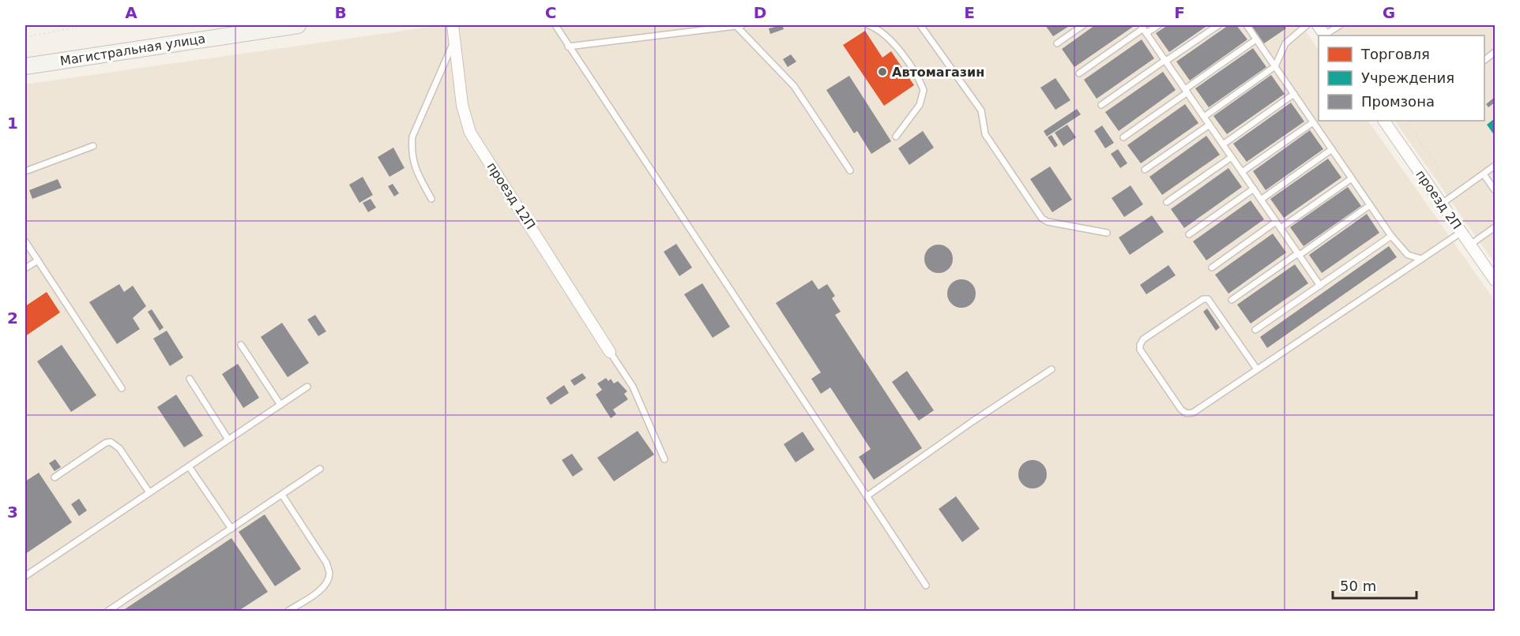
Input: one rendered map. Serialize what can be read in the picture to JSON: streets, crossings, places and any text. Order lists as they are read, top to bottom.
{
  "streets": {
    "main road": ["Магистральная улица"],
    "street": ["проезд 12П", "проезд 2П"]
  },
  "places": ["Автомагазин"],
  "legend": ["Торговля", "Учреждения", "Промзона"],
  "scale_bar": "50 m",
  "grid": {
    "columns": [
      "A",
      "B",
      "C",
      "D",
      "E",
      "F",
      "G"
    ],
    "rows": ["1", "2", "3"]
  }
}
